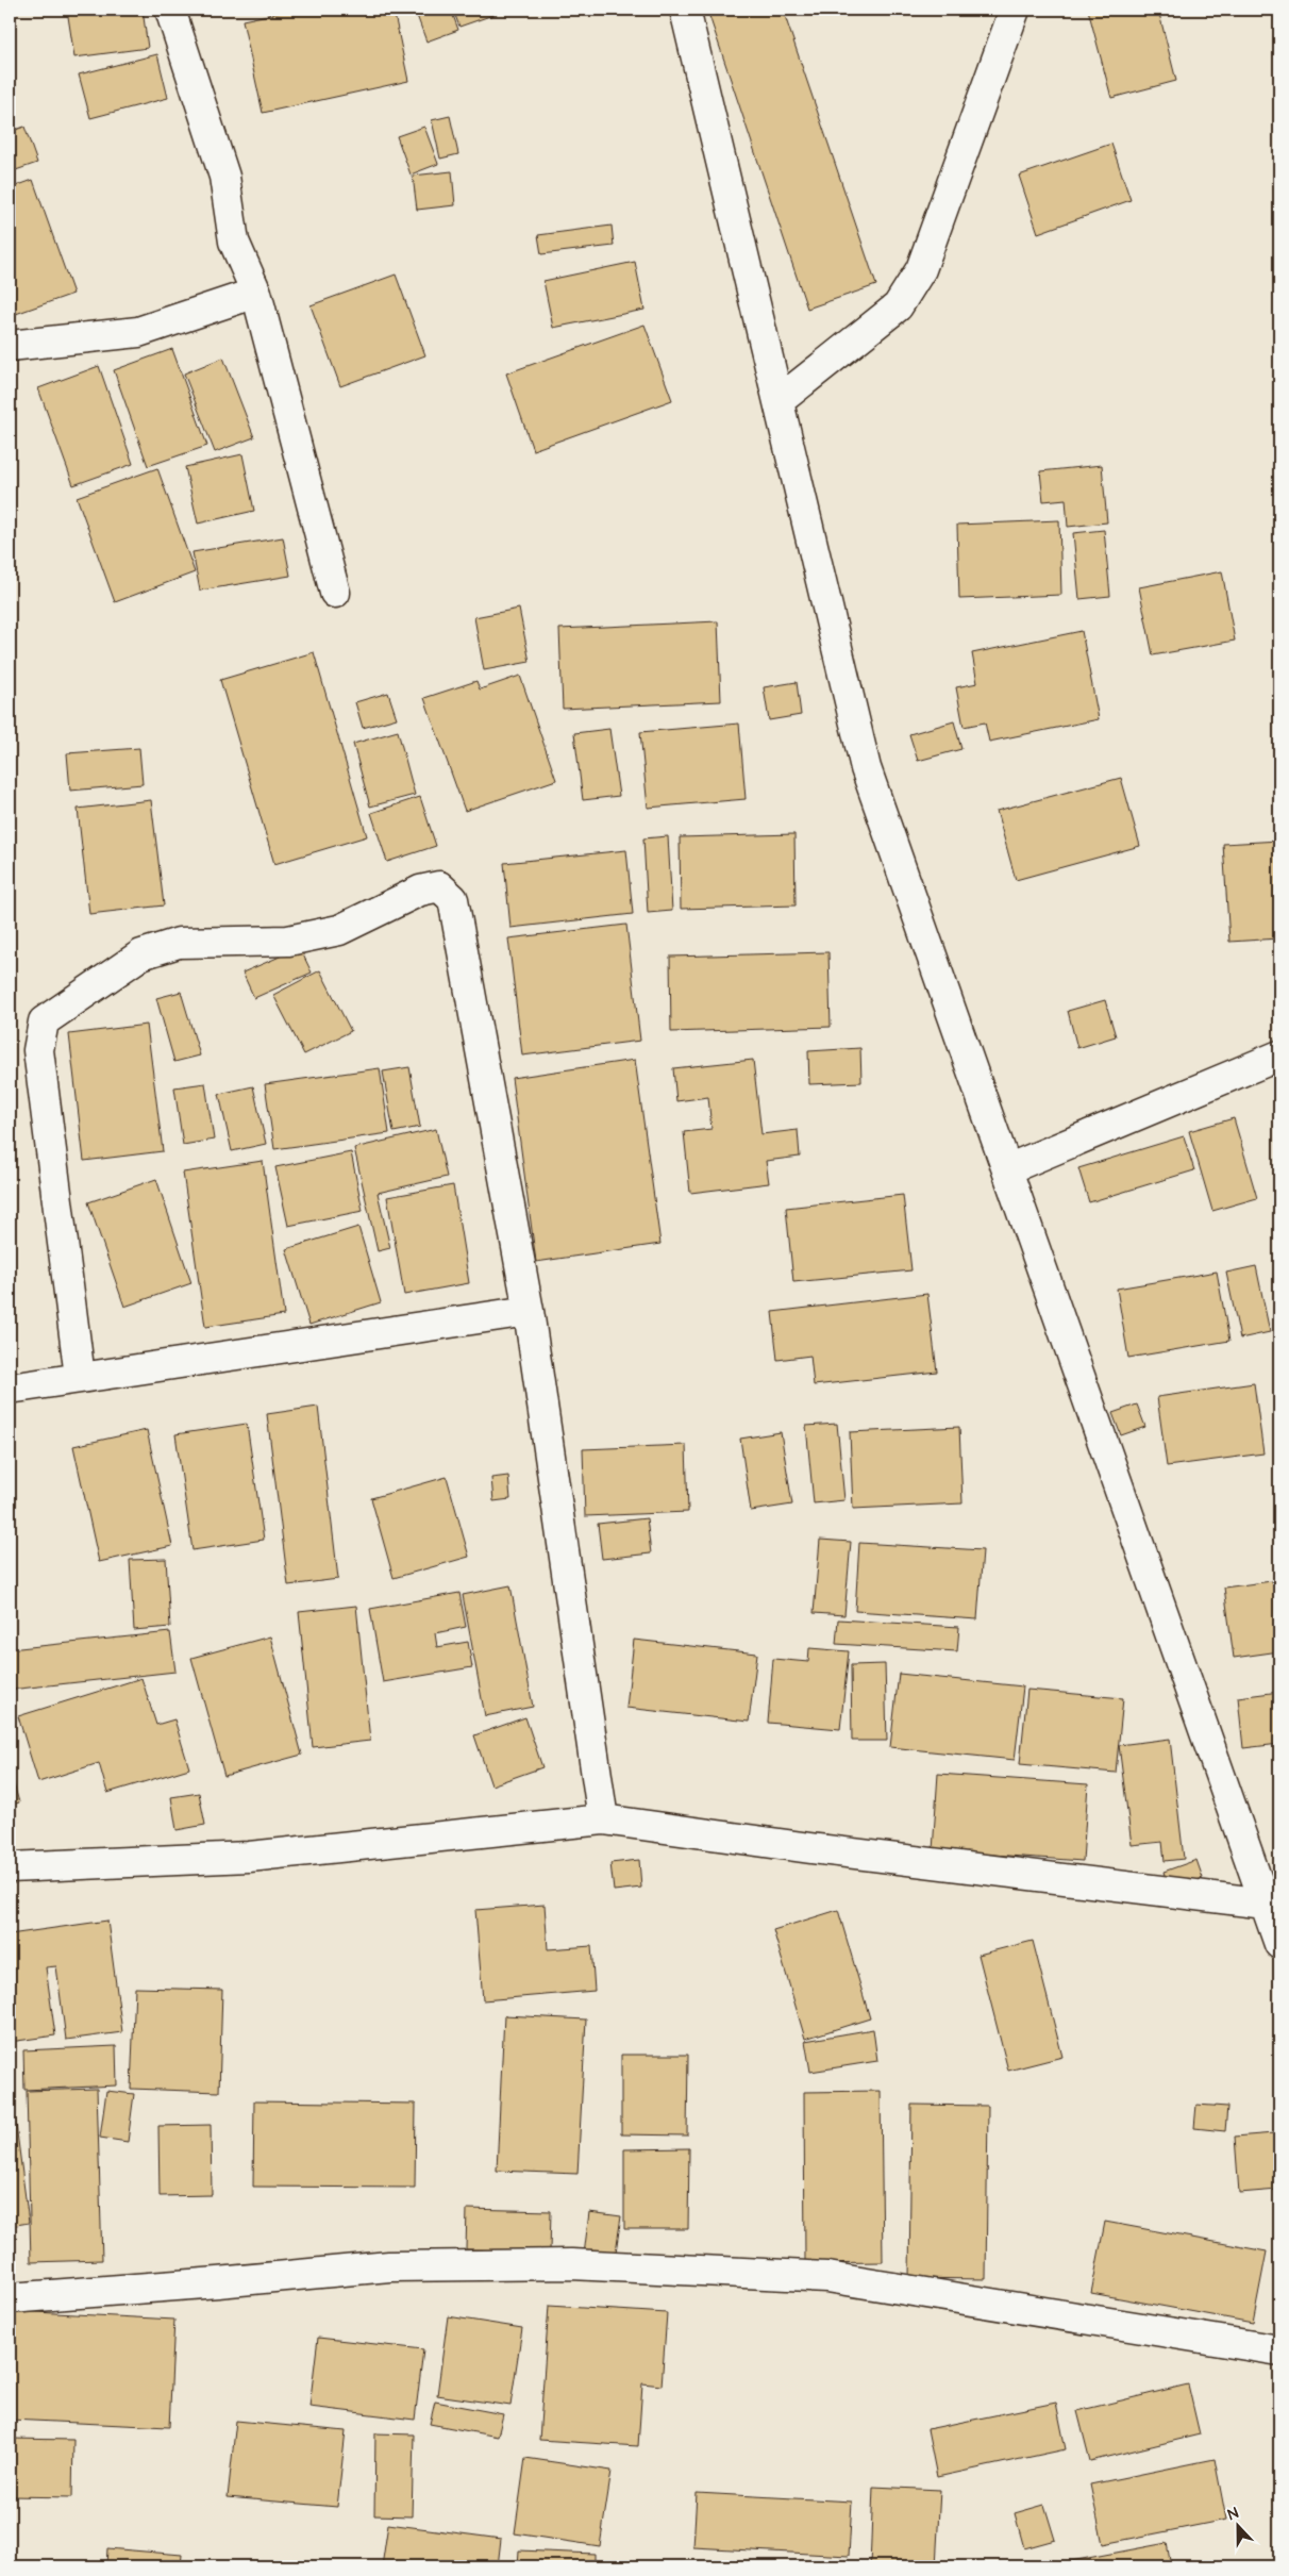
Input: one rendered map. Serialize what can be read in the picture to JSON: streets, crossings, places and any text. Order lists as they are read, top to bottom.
{
  "north": "top"
}
